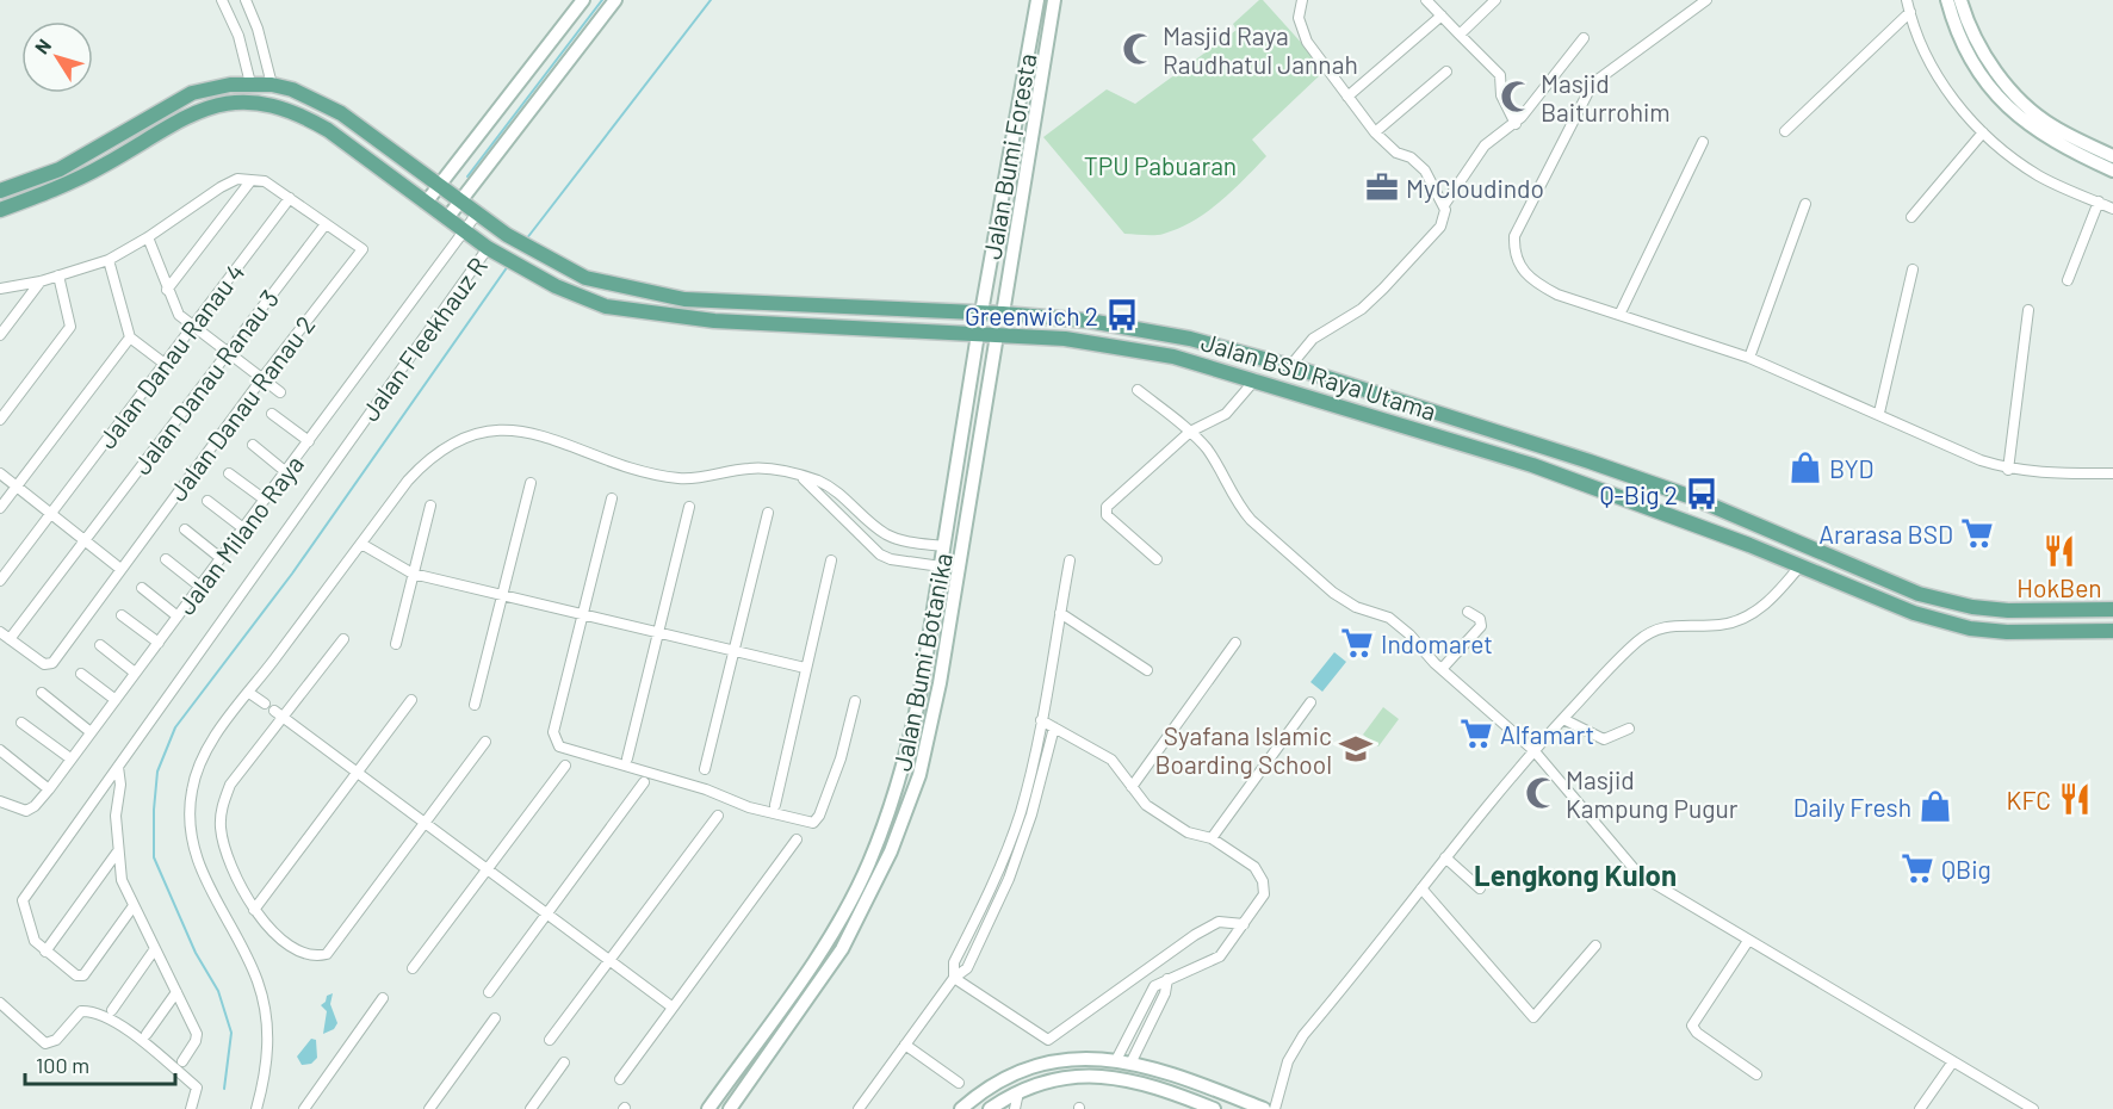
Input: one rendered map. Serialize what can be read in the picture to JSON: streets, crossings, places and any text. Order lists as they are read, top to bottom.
{
  "streets": {
    "main road": ["Jalan Bumi Foresta", "Jalan BSD Raya Utama", "Jalan Bumi Botanika"],
    "street": [
      "Jalan Fleekhauz R",
      "Jalan Danau Ranau 4",
      "Jalan Danau Ranau 3",
      "Jalan Danau Ranau 2",
      "Jalan Milano Raya"
    ]
  },
  "crossings": [
    ["Jalan Bumi Foresta", "Jalan BSD Raya Utama"],
    ["Jalan Fleekhauz R", "Jalan BSD Raya Utama"],
    ["Jalan BSD Raya Utama", "Jalan Milano Raya"],
    ["Jalan BSD Raya Utama", "Jalan Bumi Botanika"],
    ["Jalan Danau Ranau 3", "Jalan Danau Ranau 2"]
  ],
  "districts": ["Lengkong Kulon"],
  "parks": ["TPU Pabuaran"],
  "places": {
    "mosque": ["Masjid Raya Raudhatul Jannah", "Masjid Baiturrohim", "Masjid Kampung Pugur"],
    "office": ["MyCloudindo"],
    "bus stop": ["Greenwich 2", "Q-Big 2"],
    "shop": ["BYD", "Daily Fresh"],
    "supermarket": [
      "Ararasa BSD",
      "Indomaret",
      "Alfamart",
      "QBig"
    ],
    "restaurant": ["HokBen", "KFC"],
    "school or university": ["Syafana Islamic Boarding School"]
  },
  "scale_bar": "100 m",
  "north": "top left"
}
